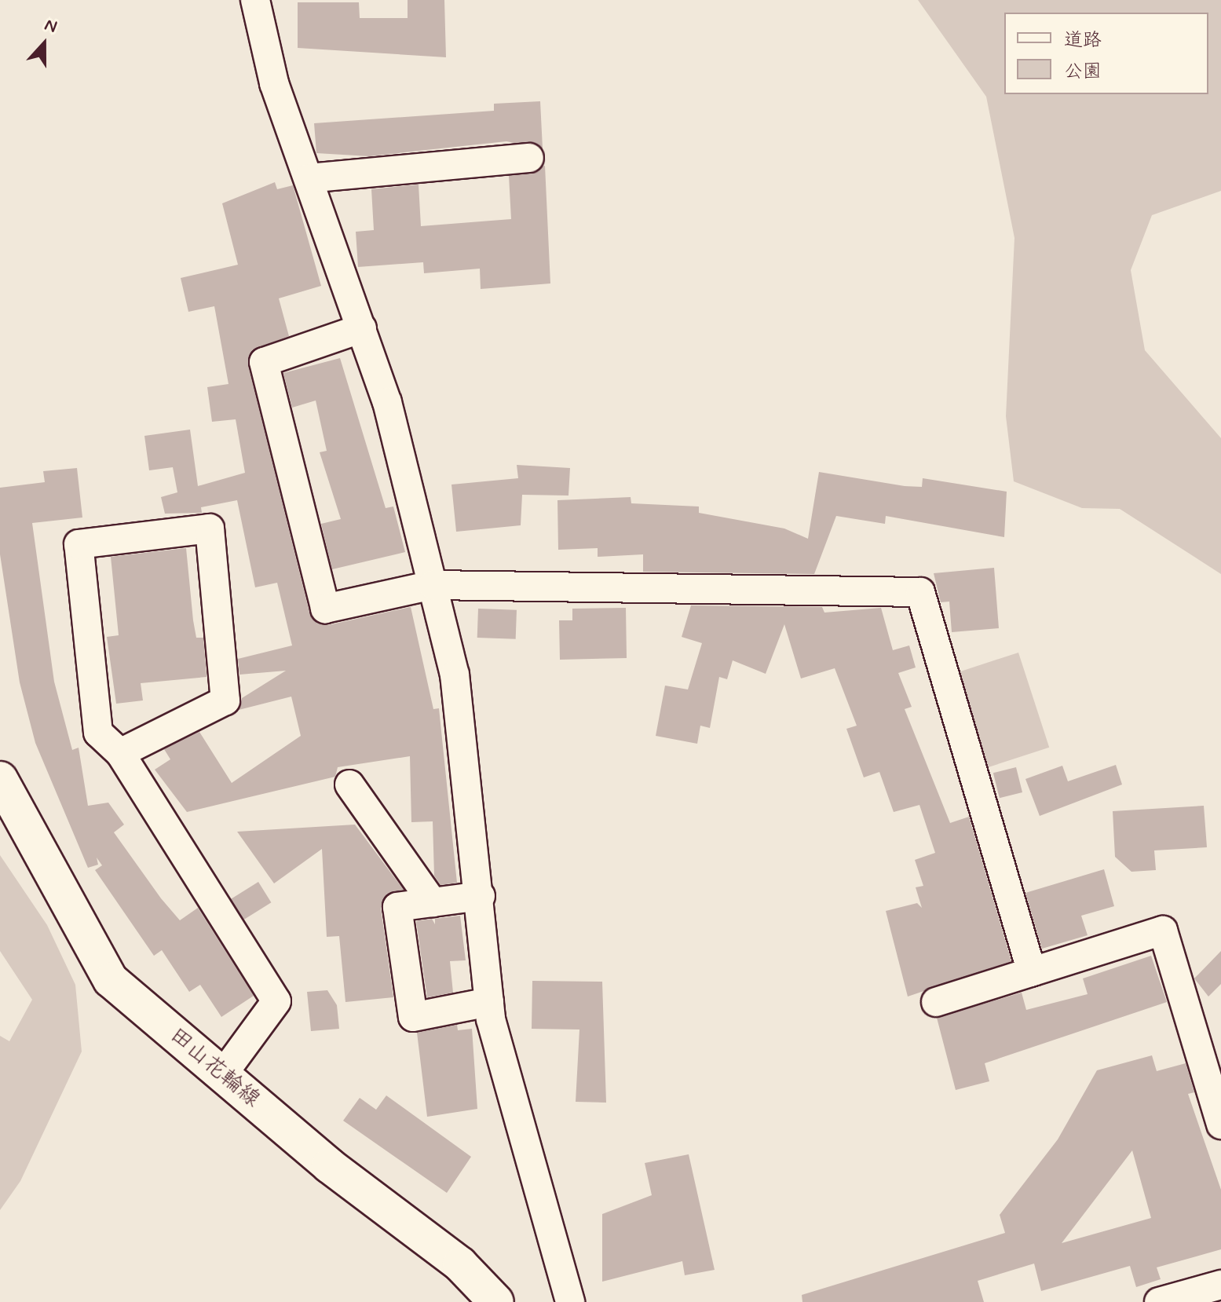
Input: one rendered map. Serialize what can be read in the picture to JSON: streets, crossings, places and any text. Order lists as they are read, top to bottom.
{
  "streets": {
    "main road": ["田山花輪線"]
  },
  "legend": ["道路", "公園"],
  "north": "top"
}
